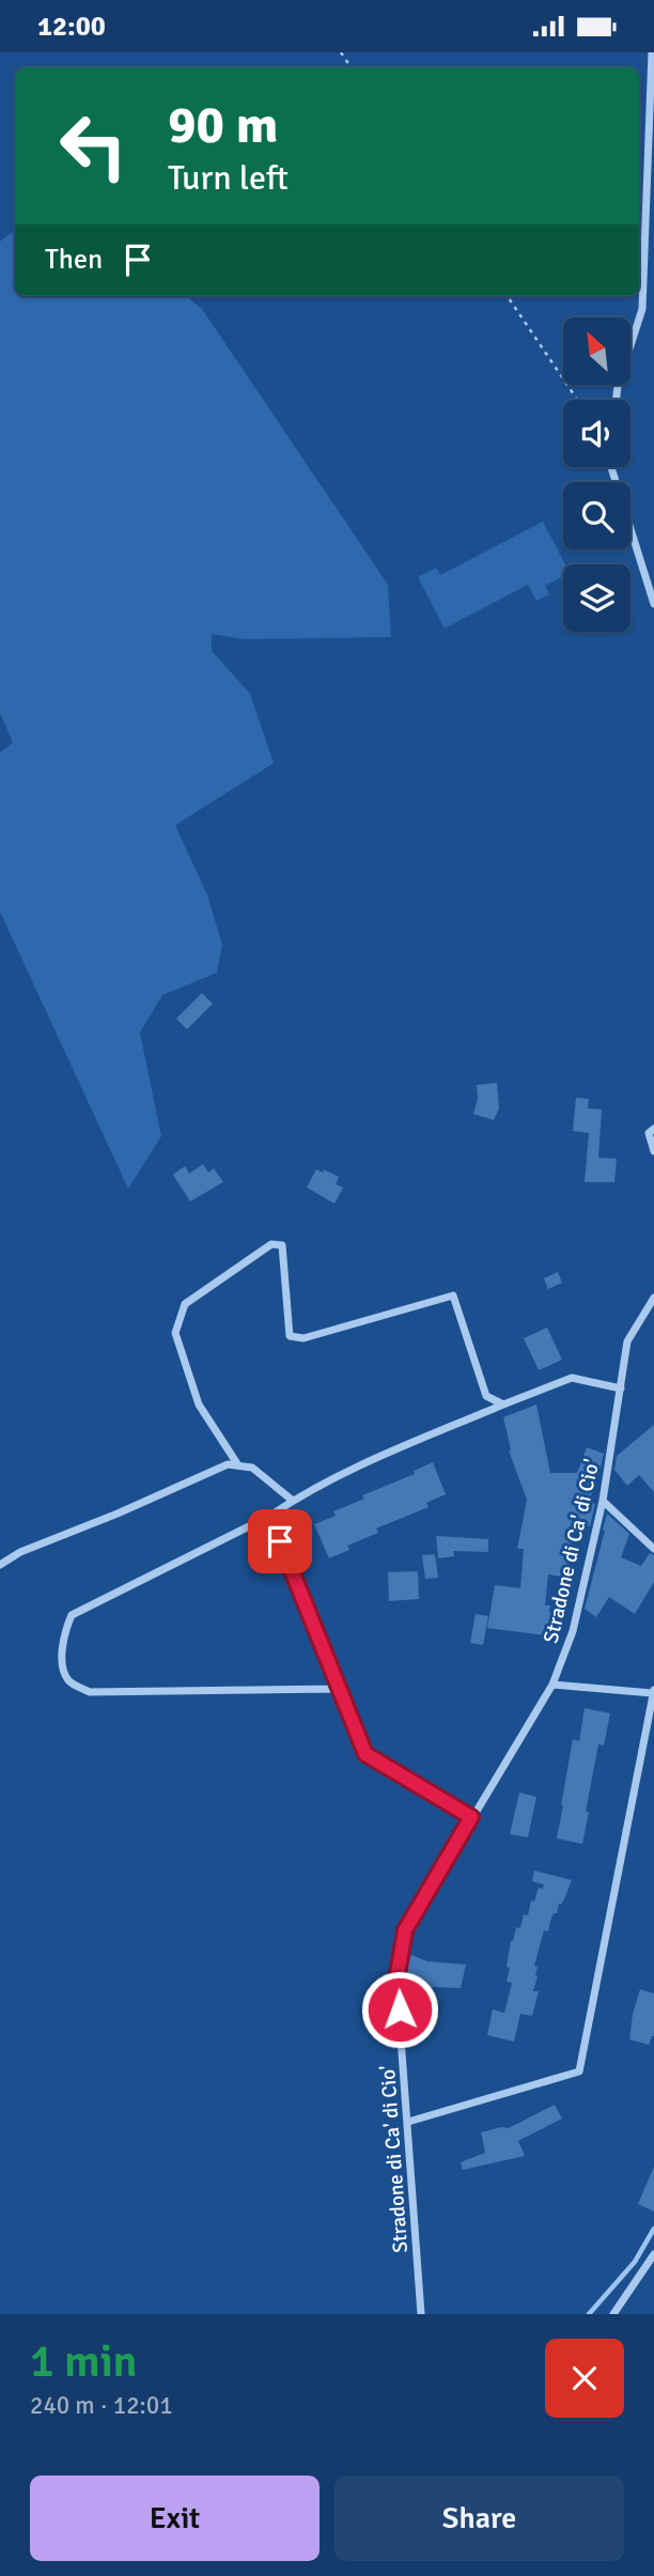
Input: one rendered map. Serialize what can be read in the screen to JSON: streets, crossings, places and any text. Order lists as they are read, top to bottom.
{
  "streets": {
    "street": ["Stradone di Ca' di Cio'"]
  },
  "north": "top left",
  "page": {
    "status": "12:00",
    "turn": ["90 m", "Turn left"],
    "then": "Then",
    "heading": ["1 min", "240 m · 12:01"],
    "buttons": ["Exit", "Share"]
  }
}
